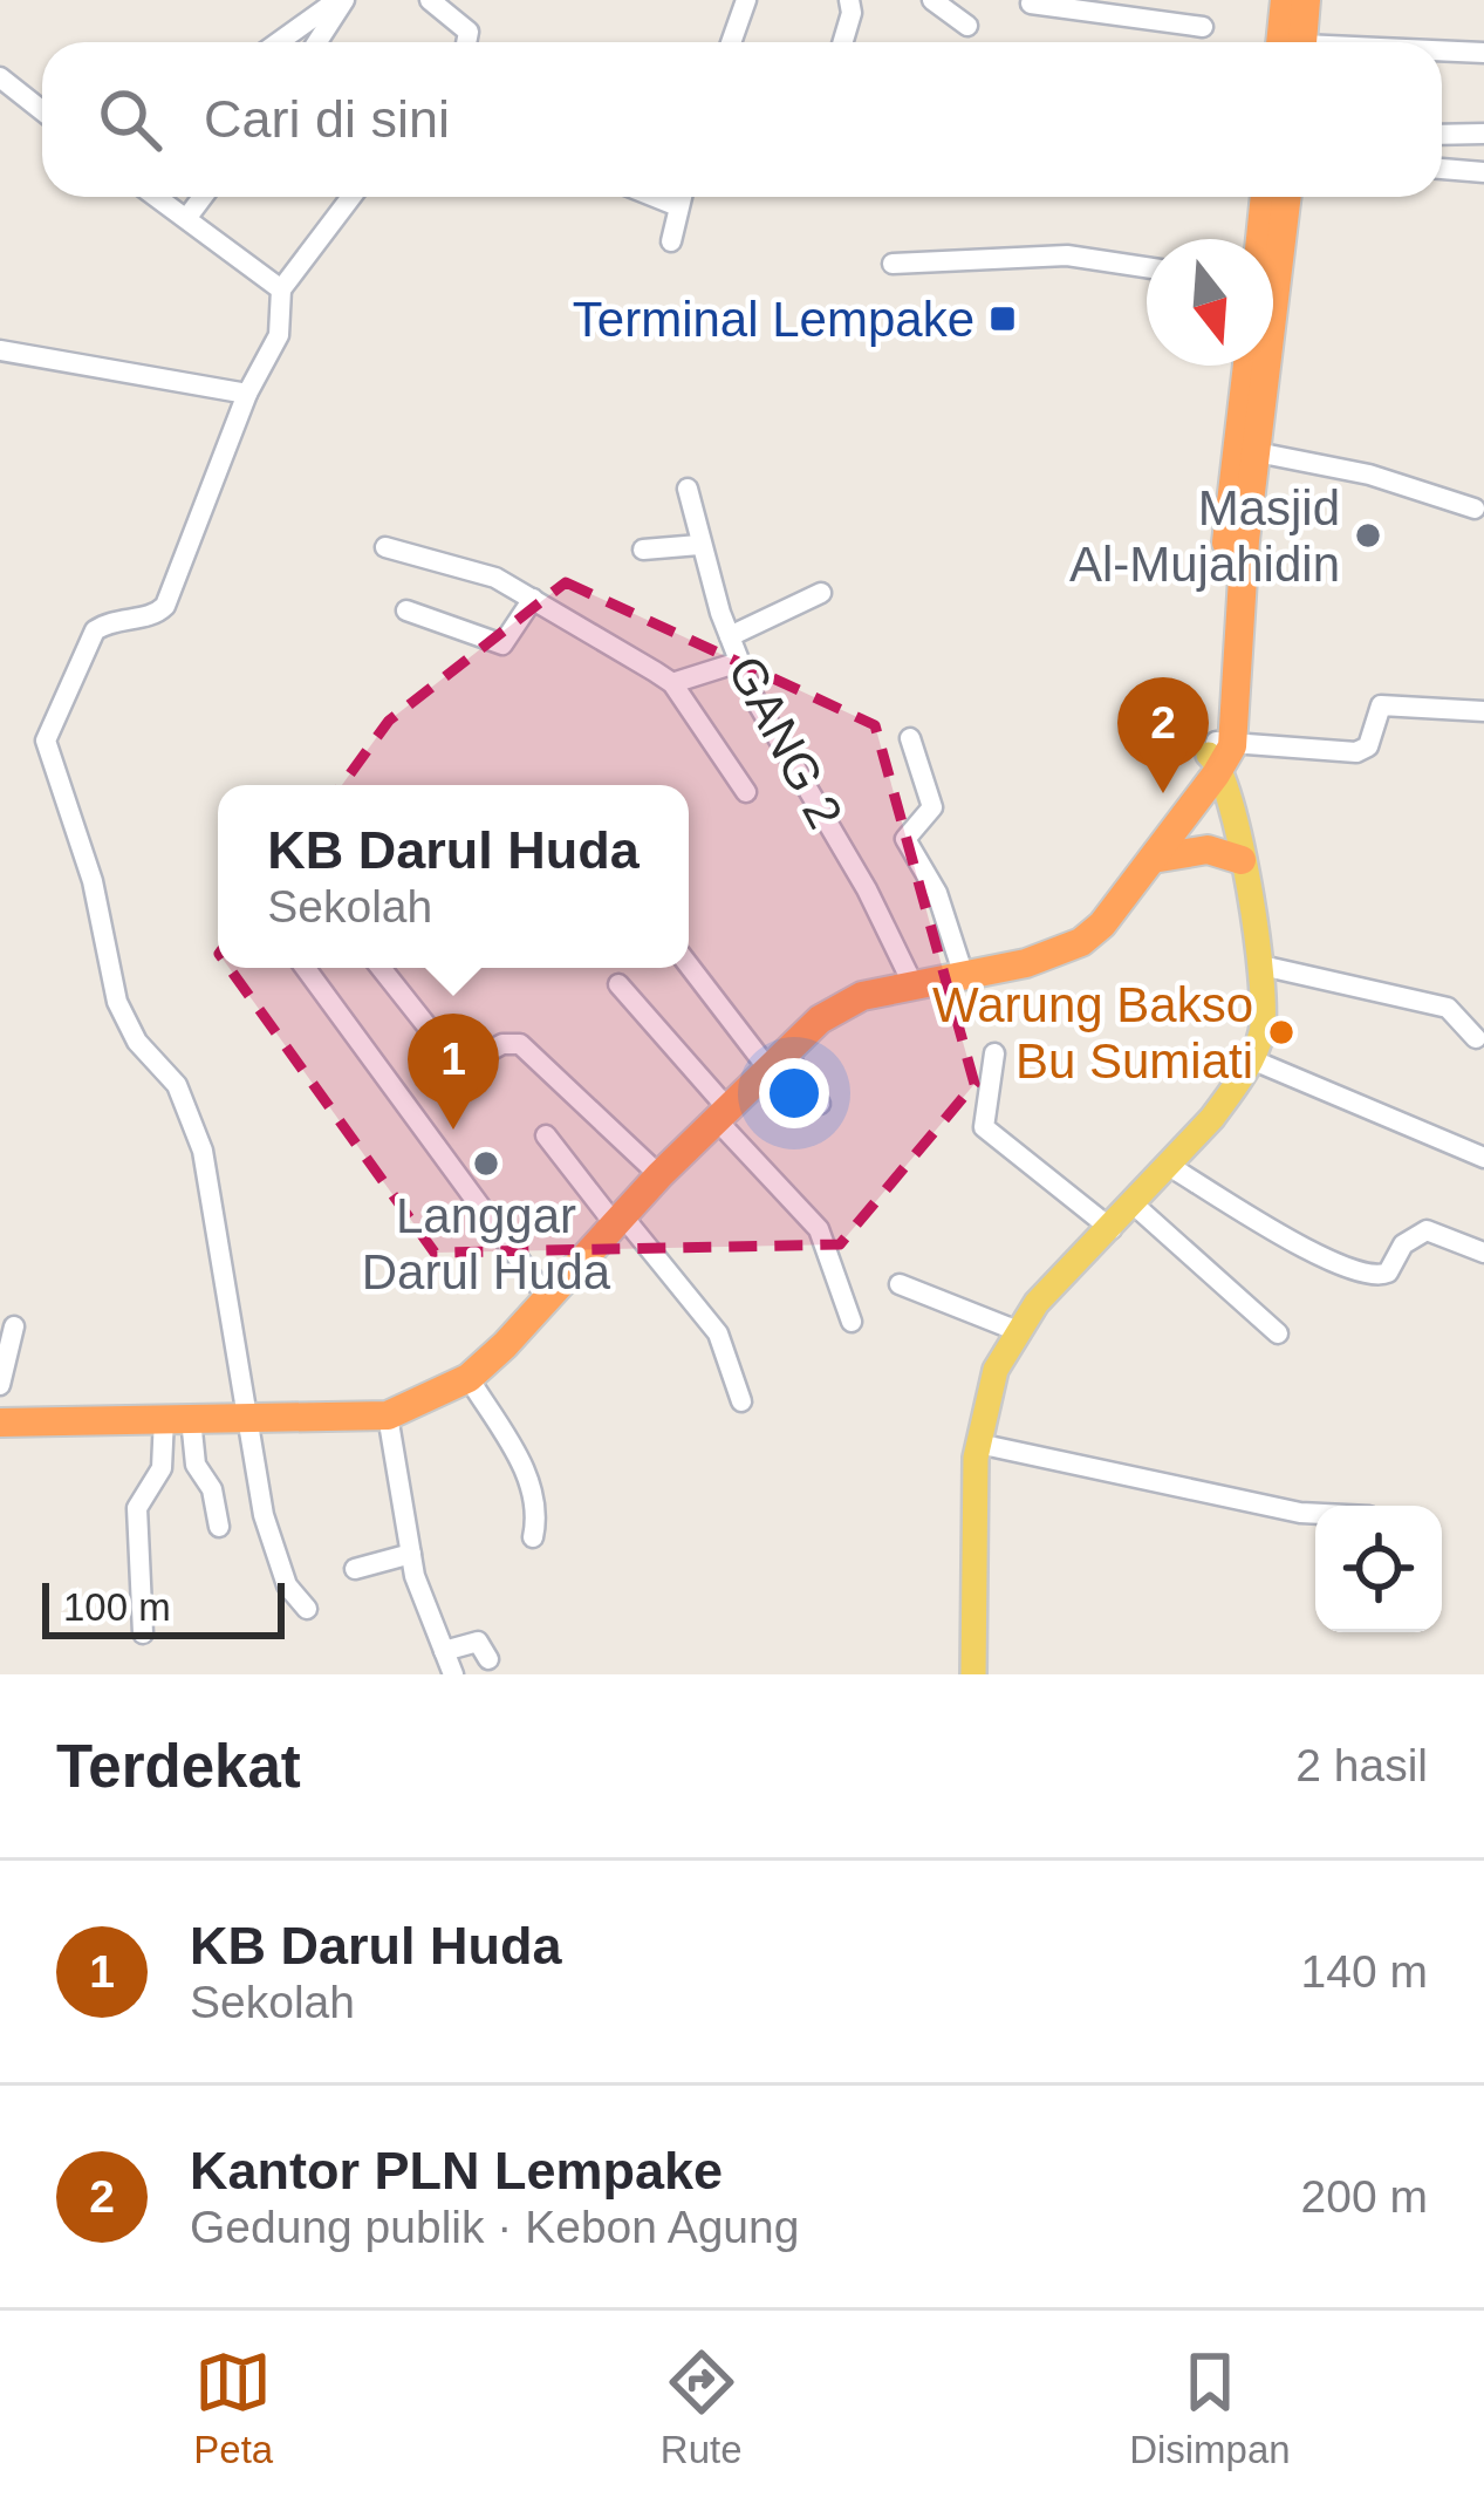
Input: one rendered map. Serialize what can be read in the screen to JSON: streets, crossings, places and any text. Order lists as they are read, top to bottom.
{
  "streets": {
    "street": ["GANG 2"]
  },
  "places": {
    "transit": ["Terminal Lempake"],
    "other": ["Masjid Al-Mujahidin", "Warung Bakso Bu Sumiati", "Langgar Darul Huda"]
  },
  "scale_bar": "100 m",
  "north": "bottom",
  "page": {
    "search": "Cari di sini",
    "pins": ["2", "1"],
    "popup": ["KB Darul Huda", "Sekolah"],
    "scale": "100 m",
    "heading": ["Terdekat", "2 hasil"],
    "list": [
      {
        "mark": "1",
        "name": "KB Darul Huda",
        "note": "Sekolah",
        "value": "140 m"
      },
      {
        "mark": "2",
        "name": "Kantor PLN Lempake",
        "note": "Gedung publik · Kebon Agung",
        "value": "200 m"
      }
    ],
    "nav": ["Peta", "Rute", "Disimpan"]
  }
}
